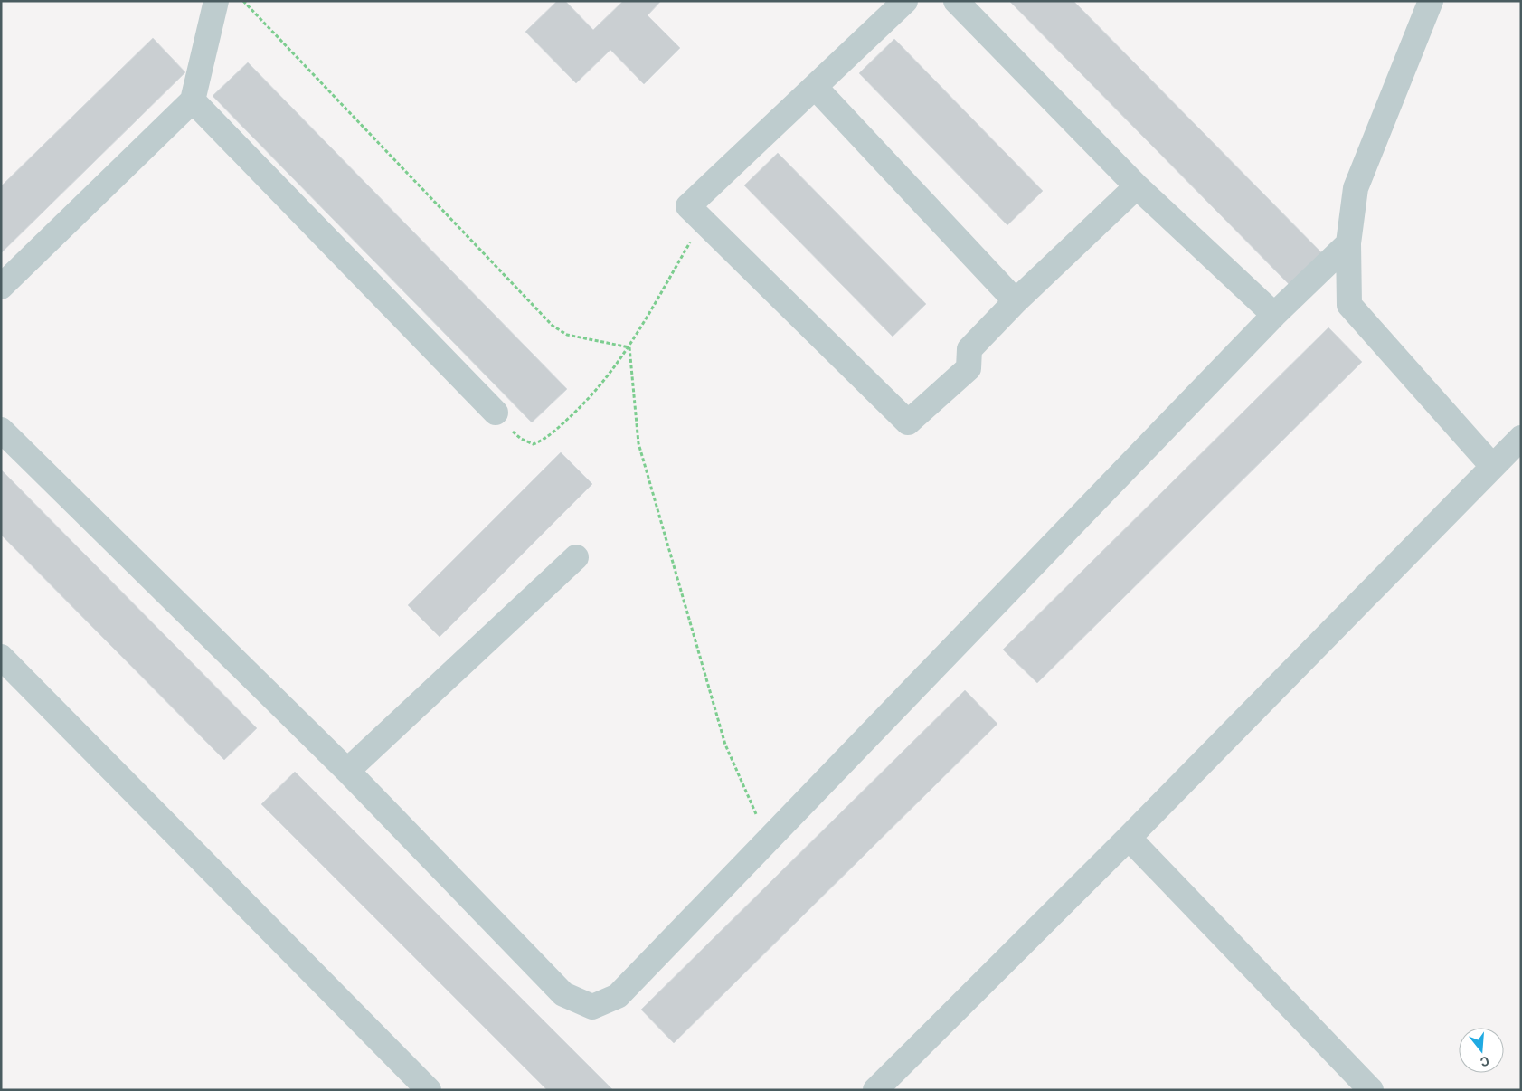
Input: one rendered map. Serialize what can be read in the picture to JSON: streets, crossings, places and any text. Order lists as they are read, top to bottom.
{
  "north": "bottom"
}
